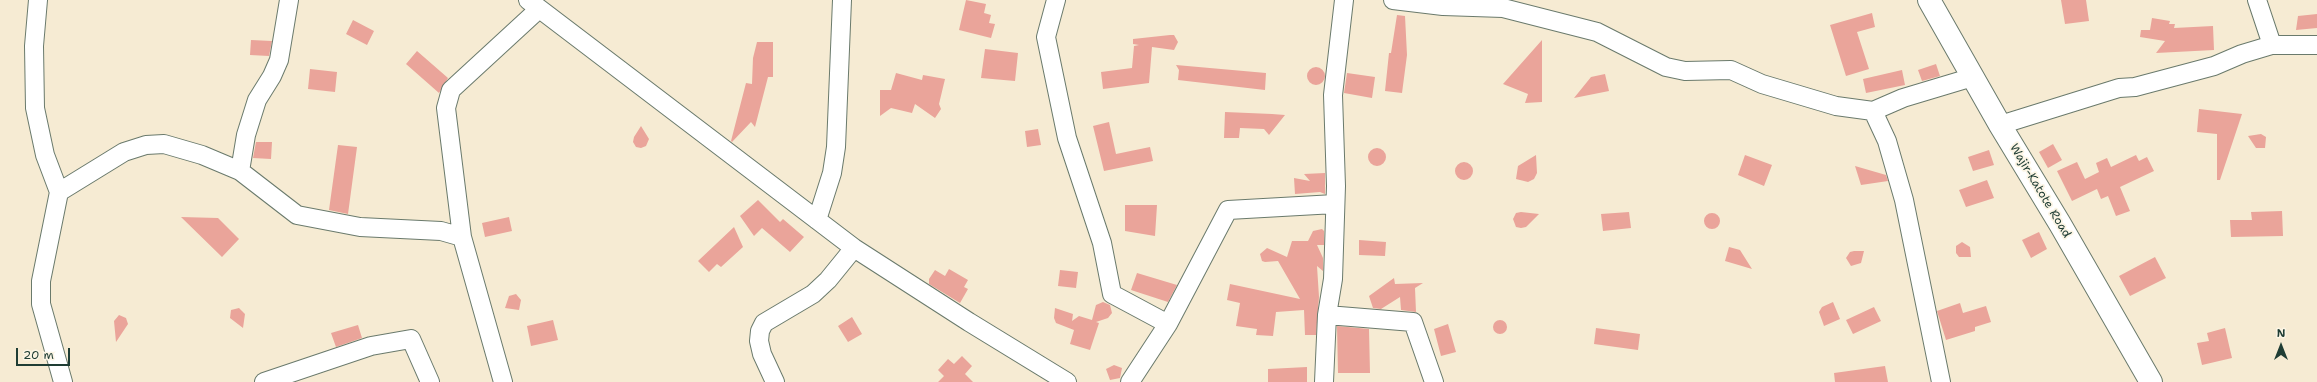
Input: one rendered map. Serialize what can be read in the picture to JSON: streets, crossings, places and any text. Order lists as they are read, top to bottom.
{
  "streets": {
    "street": ["Wajir-Katote Road"]
  },
  "scale_bar": "20 m",
  "north": "top"
}
